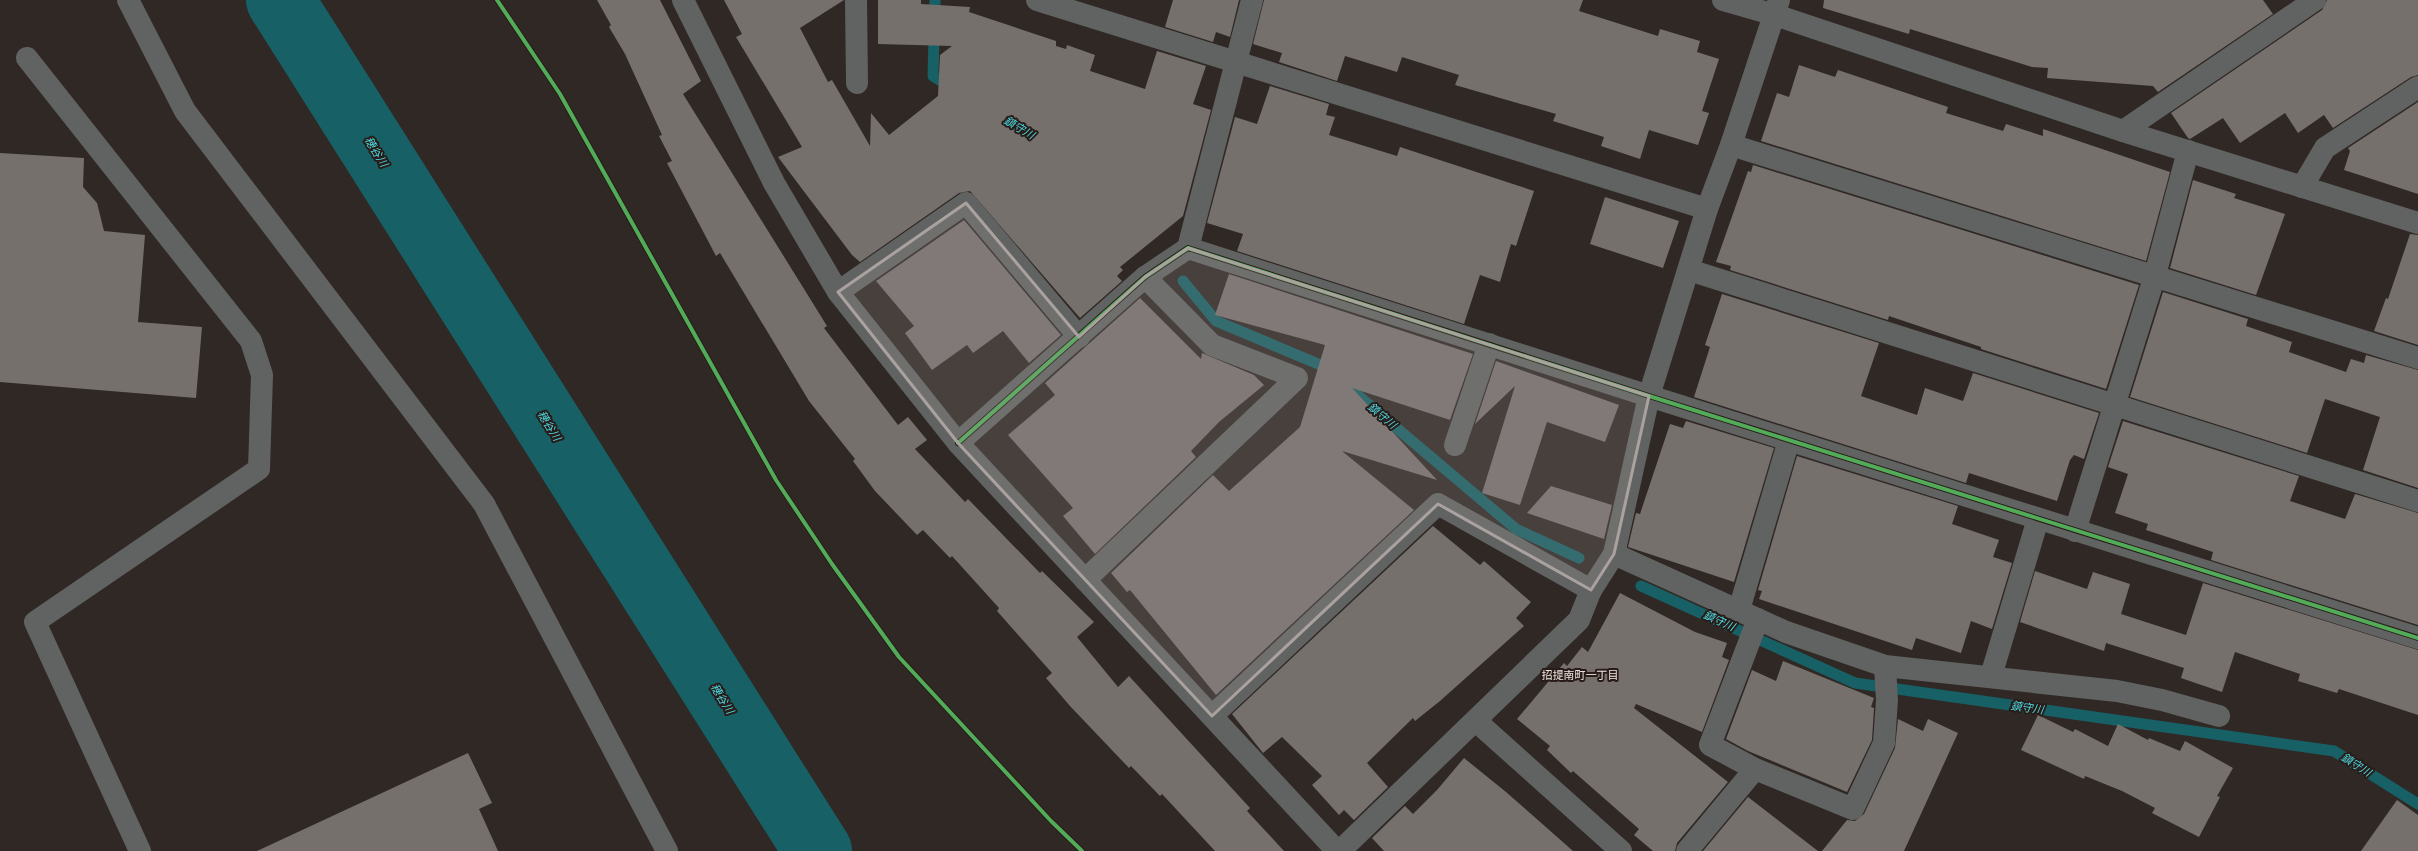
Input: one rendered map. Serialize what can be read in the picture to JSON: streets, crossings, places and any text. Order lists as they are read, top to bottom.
{
  "districts": ["招提南町一丁目"],
  "water": ["鎮守川", "穂谷川"]
}
